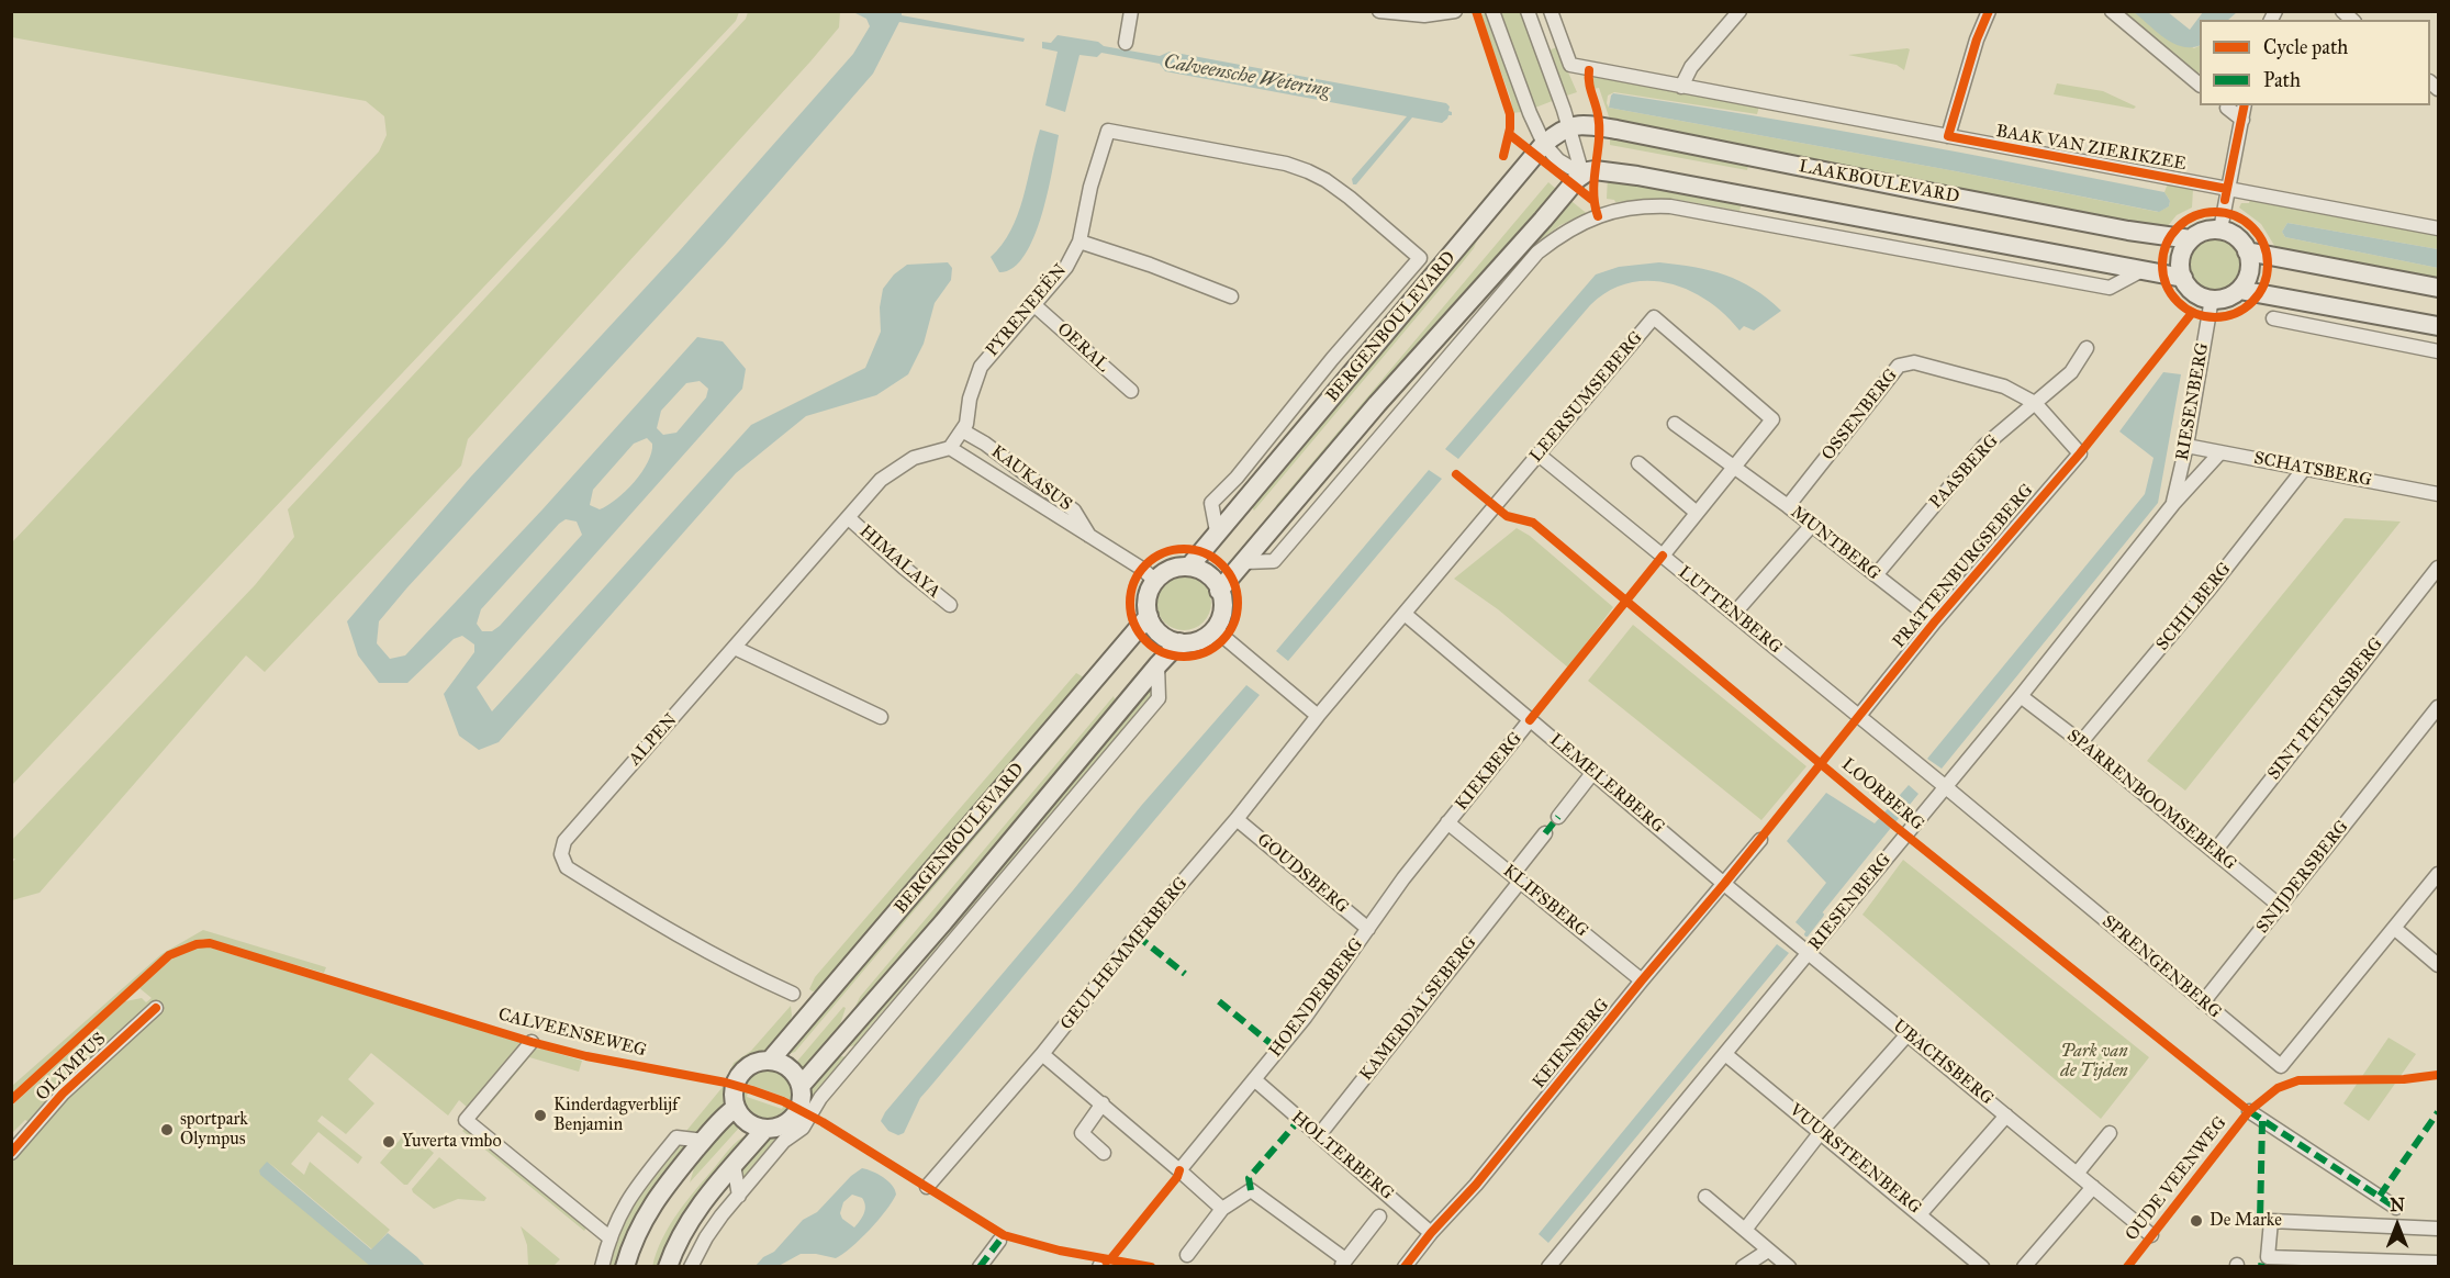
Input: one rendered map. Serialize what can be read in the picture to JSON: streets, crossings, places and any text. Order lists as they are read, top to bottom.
{
  "streets": {
    "main road": ["LAAKBOULEVARD", "BERGENBOULEVARD"],
    "street": [
      "BAAK VAN ZIERIKZEE",
      "PYRENEEËN",
      "OERAL",
      "LEERSUMSEBERG",
      "RIESENBERG",
      "OSSENBERG",
      "SCHATSBERG",
      "PAASBERG",
      "KAUKASUS",
      "MUNTBERG",
      "HIMALAYA",
      "PRATTENBURGSEBERG",
      "SCHILBERG",
      "LUTTENBERG",
      "SINT PIETERSBERG",
      "ALPEN",
      "KIEKBERG",
      "LEMELERBERG",
      "SPARRENBOOMSEBERG",
      "GOUDSBERG",
      "SNIJDERSBERG",
      "KLIFSBERG",
      "GEULHEMMERBERG",
      "SPRENGENBERG",
      "HOENDERBERG",
      "KAMERDALSEBERG",
      "KEIENBERG",
      "UBACHSBERG",
      "OLYMPUS",
      "HOLTERBERG",
      "VUURSTEENBERG"
    ],
    "cycle path": ["LOORBERG", "CALVEENSEWEG", "OUDE VEENWEG"]
  },
  "crossings": [
    ["LAAKBOULEVARD", "BERGENBOULEVARD"],
    ["LAAKBOULEVARD", "RIESENBERG"],
    ["PYRENEEËN", "BERGENBOULEVARD"],
    ["PYRENEEËN", "OERAL"],
    ["PYRENEEËN", "KAUKASUS"],
    ["PYRENEEËN", "ALPEN"],
    ["BERGENBOULEVARD", "KAUKASUS"],
    ["LEERSUMSEBERG", "MUNTBERG"],
    ["LEERSUMSEBERG", "LUTTENBERG"],
    ["LEERSUMSEBERG", "LEMELERBERG"],
    ["LEERSUMSEBERG", "GEULHEMMERBERG"],
    ["RIESENBERG", "SCHATSBERG"],
    ["RIESENBERG", "LEMELERBERG"],
    ["RIESENBERG", "SPARRENBOOMSEBERG"],
    ["RIESENBERG", "SPRENGENBERG"],
    ["RIESENBERG", "UBACHSBERG"],
    ["RIESENBERG", "VUURSTEENBERG"],
    ["OSSENBERG", "PAASBERG"],
    ["OSSENBERG", "MUNTBERG"],
    ["OSSENBERG", "PRATTENBURGSEBERG"],
    ["SCHATSBERG", "SCHILBERG"],
    ["PAASBERG", "MUNTBERG"],
    ["KAUKASUS", "ALPEN"],
    ["MUNTBERG", "PRATTENBURGSEBERG"],
    ["HIMALAYA", "ALPEN"],
    ["PRATTENBURGSEBERG", "LUTTENBERG"],
    ["PRATTENBURGSEBERG", "SPRENGENBERG"],
    ["SCHILBERG", "SPARRENBOOMSEBERG"],
    ["LUTTENBERG", "SPRENGENBERG"],
    ["SINT PIETERSBERG", "SPARRENBOOMSEBERG"],
    ["KIEKBERG", "LEMELERBERG"],
    ["KIEKBERG", "KLIFSBERG"],
    ["KIEKBERG", "HOENDERBERG"],
    ["LEMELERBERG", "KEIENBERG"],
    ["LEMELERBERG", "UBACHSBERG"],
    ["SPARRENBOOMSEBERG", "SNIJDERSBERG"],
    ["GOUDSBERG", "GEULHEMMERBERG"],
    ["GOUDSBERG", "HOENDERBERG"],
    ["SNIJDERSBERG", "SPRENGENBERG"],
    ["KLIFSBERG", "HOENDERBERG"],
    ["KLIFSBERG", "KAMERDALSEBERG"],
    ["KLIFSBERG", "KEIENBERG"],
    ["HOENDERBERG", "HOLTERBERG"],
    ["KAMERDALSEBERG", "HOLTERBERG"],
    ["KEIENBERG", "HOLTERBERG"]
  ],
  "water": ["Calveensche Wetering"],
  "parks": ["Park van de Tijden"],
  "places": [
    "Kinderdagverblijf Benjamin",
    "sportpark Olympus",
    "Yuverta vmbo",
    "De Marke"
  ],
  "legend": ["Cycle path", "Path"],
  "north": "top"
}
